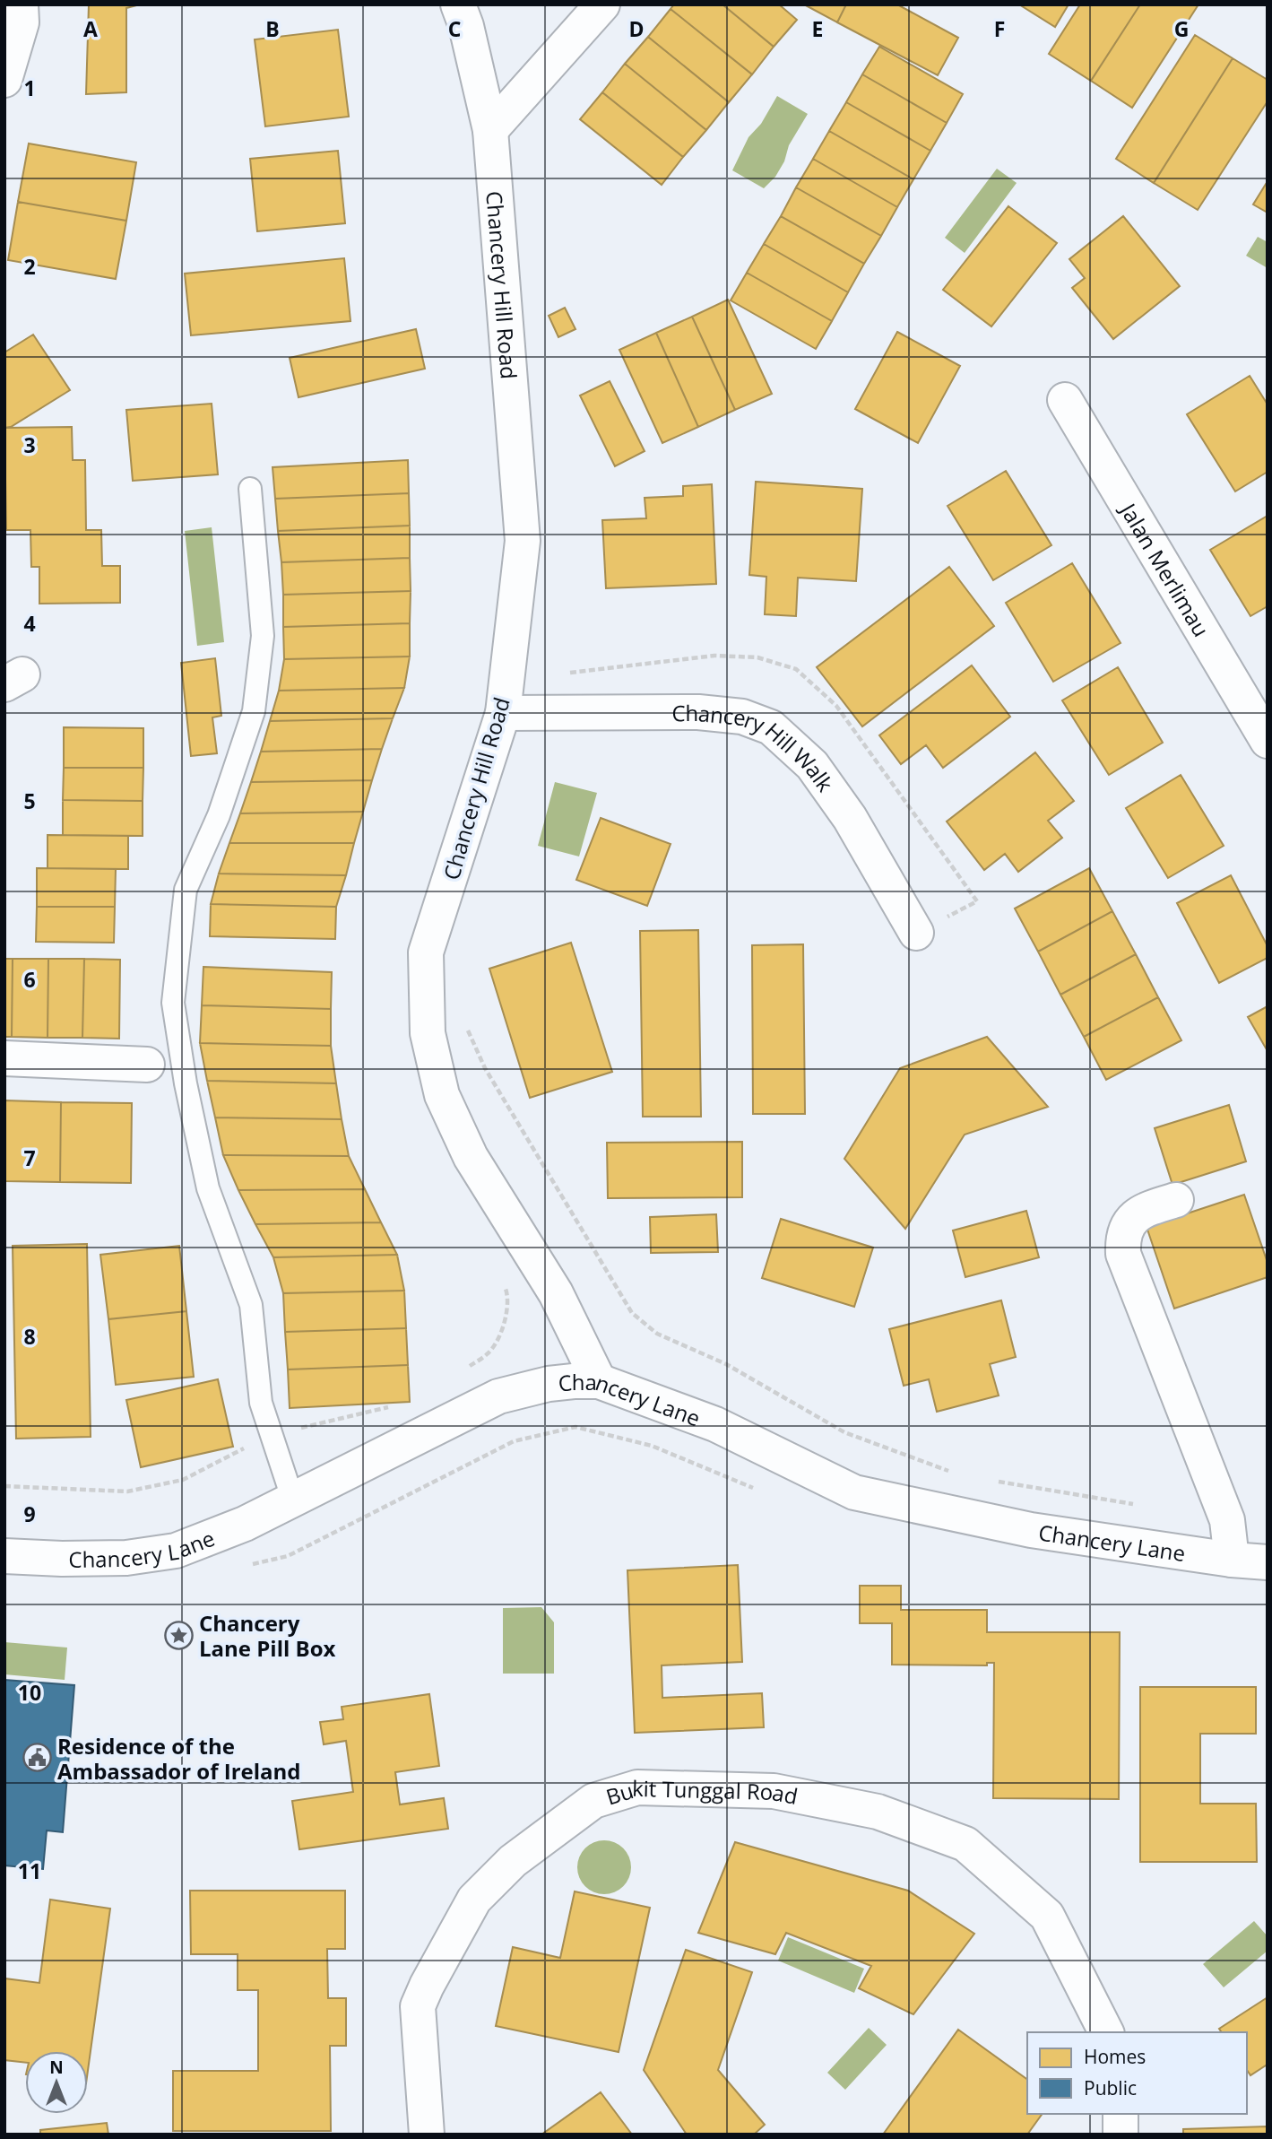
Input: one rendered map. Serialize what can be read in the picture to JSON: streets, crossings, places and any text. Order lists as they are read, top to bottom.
{
  "streets": {
    "street": [
      "Chancery Hill Road",
      "Jalan Merlimau",
      "Chancery Hill Walk",
      "Chancery Lane",
      "Bukit Tunggal Road"
    ]
  },
  "crossings": [
    ["Chancery Hill Road", "Chancery Hill Walk"],
    ["Chancery Hill Road", "Chancery Lane"]
  ],
  "places": {
    "place": ["Chancery Lane Pill Box"],
    "public building": ["Residence of the Ambassador of Ireland"]
  },
  "legend": ["Homes", "Public"],
  "north": "top",
  "grid": {
    "columns": [
      "A",
      "B",
      "C",
      "D",
      "E",
      "F",
      "G"
    ],
    "rows": [
      "1",
      "2",
      "3",
      "4",
      "5",
      "6",
      "7",
      "8",
      "9",
      "10",
      "11"
    ]
  }
}
